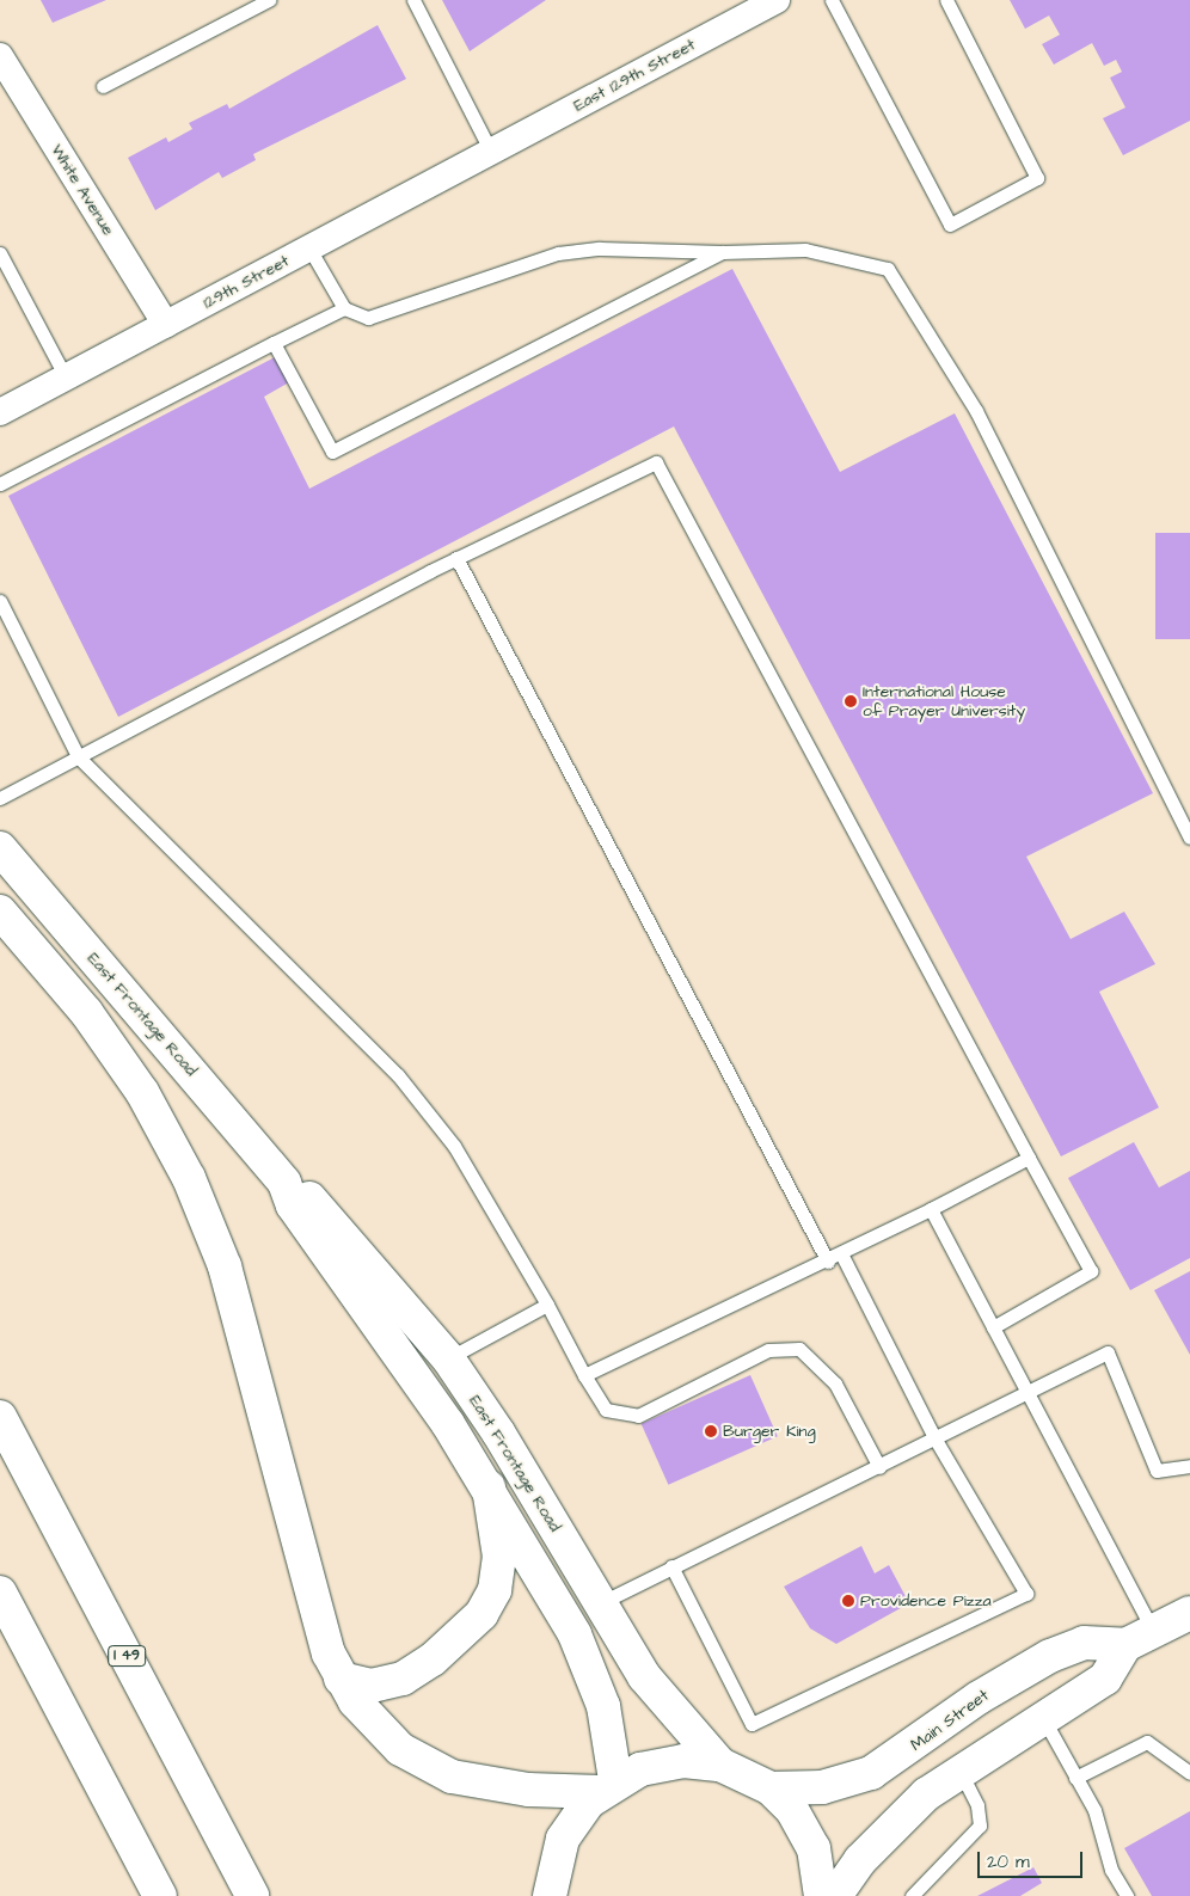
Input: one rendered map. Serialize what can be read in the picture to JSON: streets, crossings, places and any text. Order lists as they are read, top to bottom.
{
  "streets": {
    "main road": ["East Frontage Road", "I 49", "Main Street"],
    "street": ["East 129th Street", "White Avenue", "129th Street"]
  },
  "crossings": [
    ["East 129th Street", "129th Street"],
    ["White Avenue", "129th Street"]
  ],
  "places": ["International House of Prayer University", "Burger King", "Providence Pizza"],
  "scale_bar": "20 m"
}
